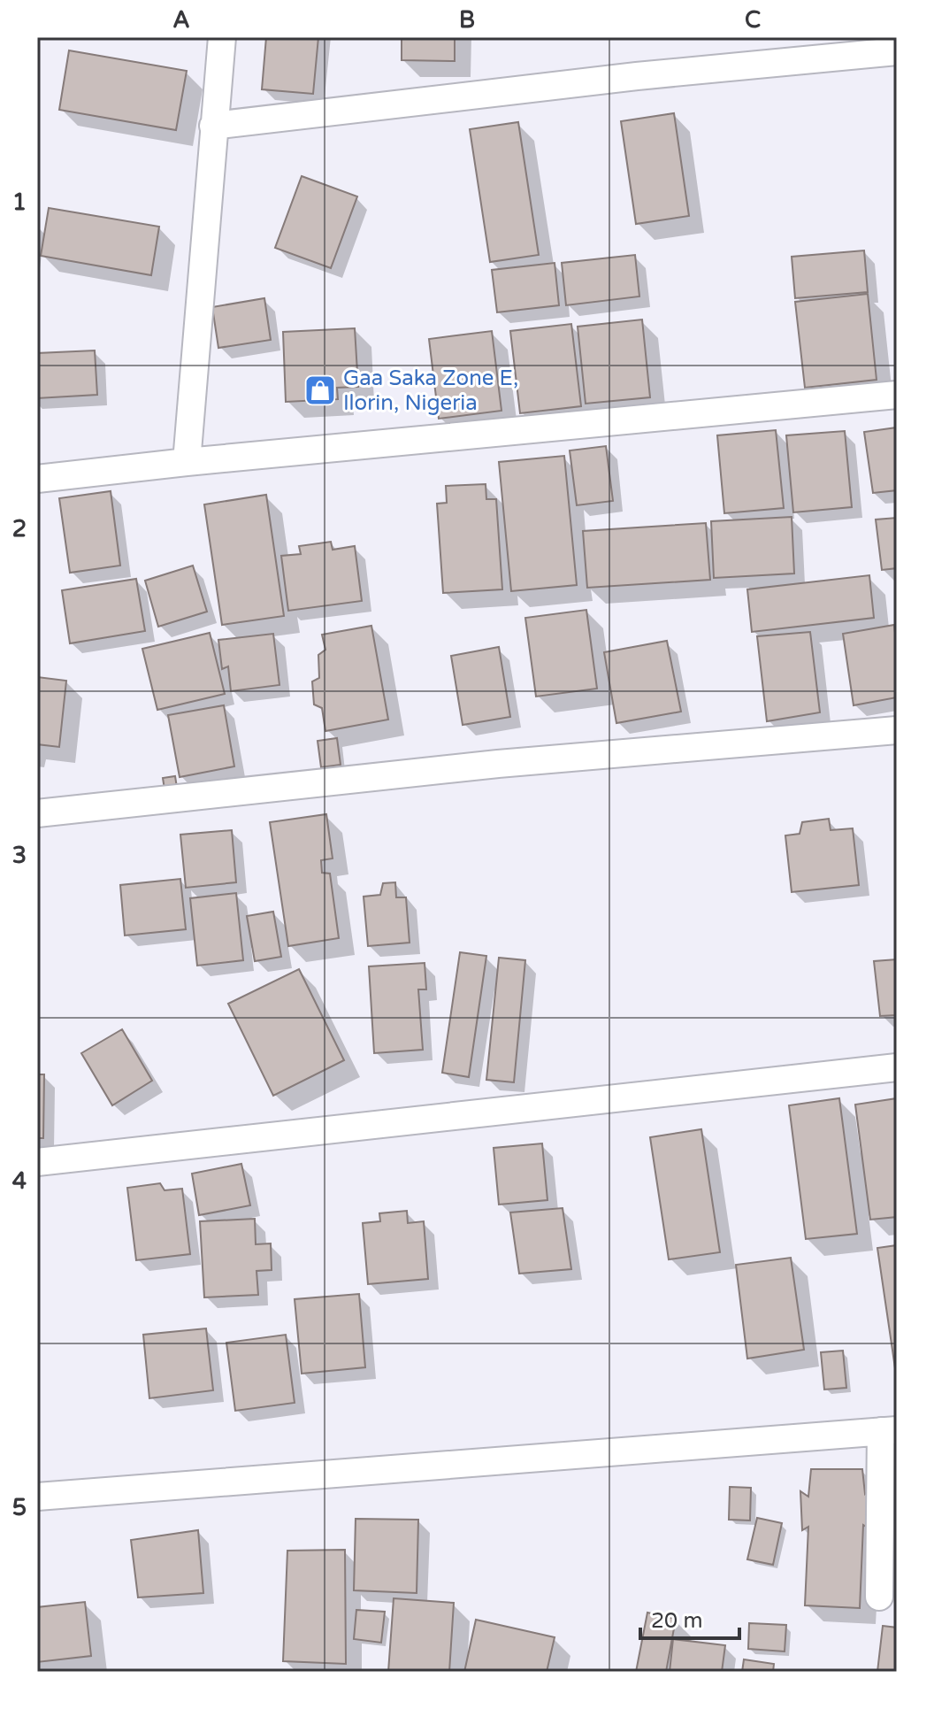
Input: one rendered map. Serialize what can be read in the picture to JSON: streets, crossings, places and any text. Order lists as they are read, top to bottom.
{
  "places": {
    "shop": ["Gaa Saka Zone E, Ilorin, Nigeria"]
  },
  "scale_bar": "20 m",
  "grid": {
    "columns": ["A", "B", "C"],
    "rows": [
      "1",
      "2",
      "3",
      "4",
      "5"
    ]
  }
}
